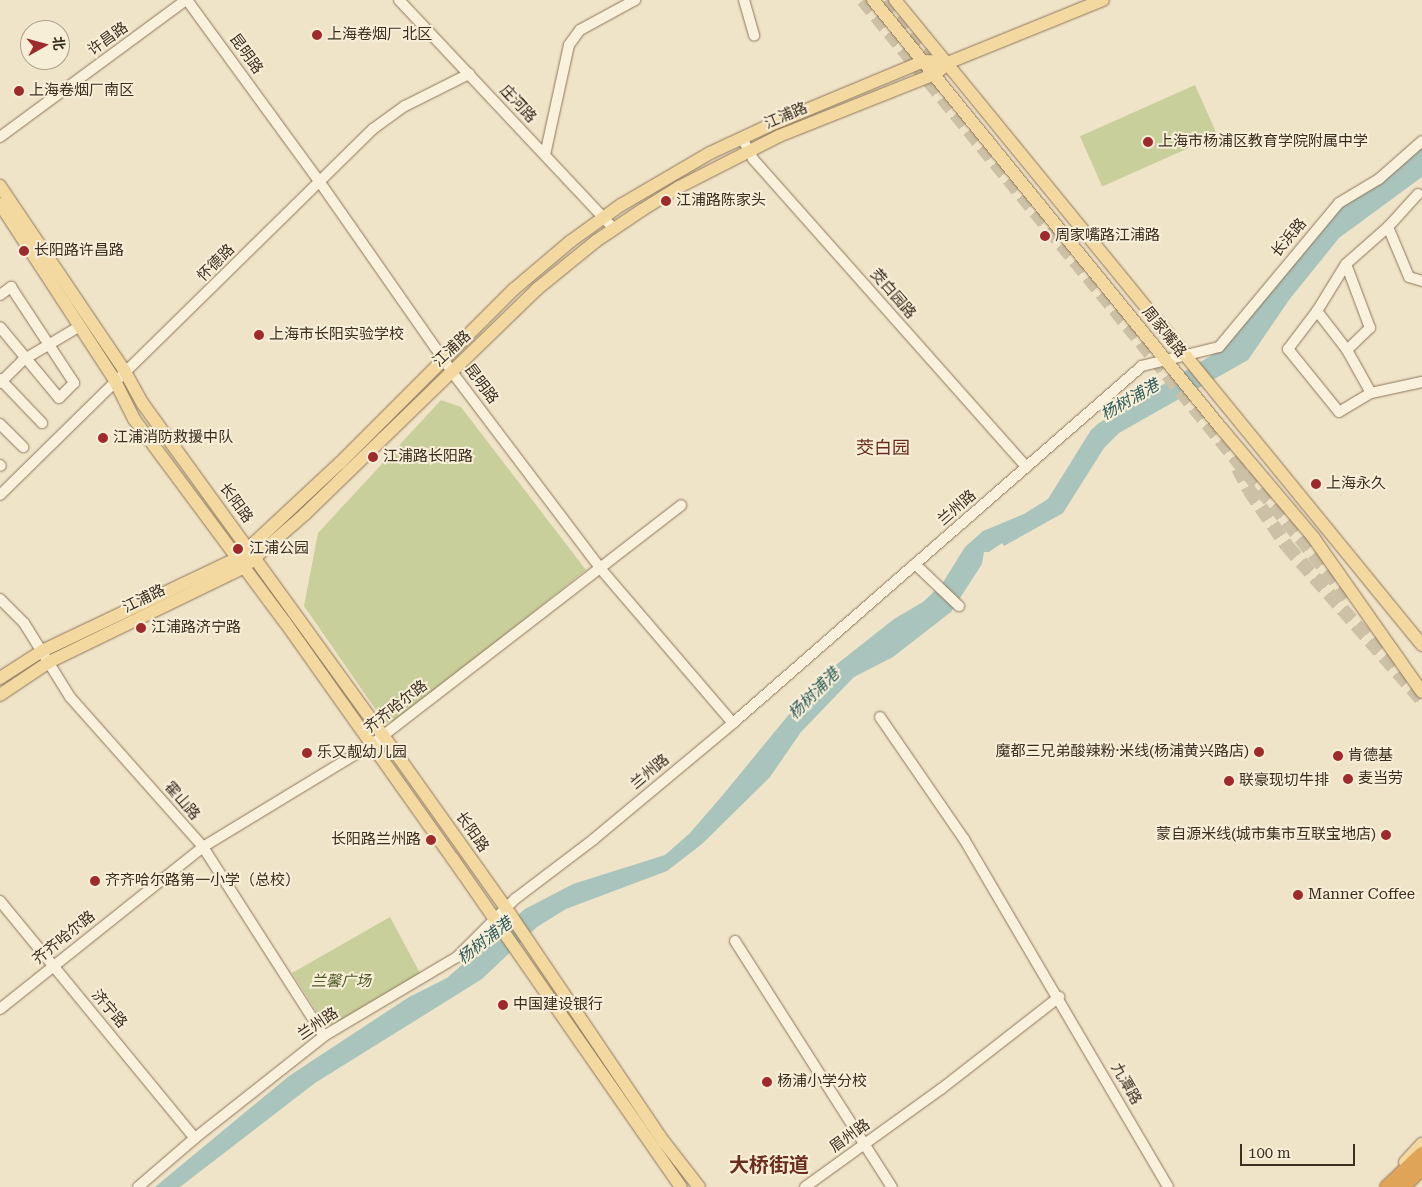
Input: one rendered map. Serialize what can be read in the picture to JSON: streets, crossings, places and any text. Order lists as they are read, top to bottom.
{
  "streets": {
    "main road": ["江浦路", "周家嘴路", "长阳路"],
    "street": [
      "许昌路",
      "昆明路",
      "庄河路",
      "长浜路",
      "怀德路",
      "茭白园路",
      "兰州路",
      "齐齐哈尔路",
      "霍山路",
      "济宁路",
      "九潭路",
      "眉州路"
    ]
  },
  "crossings": [
    ["许昌路", "昆明路"],
    ["昆明路", "江浦路"],
    ["昆明路", "怀德路"],
    ["昆明路", "兰州路"],
    ["昆明路", "齐齐哈尔路"],
    ["庄河路", "江浦路"],
    ["庄河路", "怀德路"],
    ["江浦路", "茭白园路"],
    ["江浦路", "周家嘴路"],
    ["江浦路", "长阳路"],
    ["江浦路", "霍山路"],
    ["长浜路", "周家嘴路"],
    ["长浜路", "兰州路"],
    ["怀德路", "长阳路"],
    ["茭白园路", "兰州路"],
    ["周家嘴路", "兰州路"],
    ["长阳路", "兰州路"],
    ["长阳路", "齐齐哈尔路"],
    ["兰州路", "霍山路"],
    ["兰州路", "济宁路"],
    ["齐齐哈尔路", "霍山路"],
    ["齐齐哈尔路", "济宁路"],
    ["九潭路", "眉州路"]
  ],
  "districts": ["茭白园", "大桥街道"],
  "water": ["杨树浦港"],
  "parks": ["兰馨广场"],
  "places": [
    "上海卷烟厂北区",
    "上海卷烟厂南区",
    "上海市杨浦区教育学院附属中学",
    "江浦路陈家头",
    "周家嘴路江浦路",
    "长阳路许昌路",
    "上海市长阳实验学校",
    "江浦消防救援中队",
    "江浦路长阳路",
    "上海永久",
    "江浦公园",
    "江浦路济宁路",
    "魔都三兄弟酸辣粉·米线(杨浦黄兴路店)",
    "乐又靓幼儿园",
    "肯德基",
    "麦当劳",
    "联豪现切牛排",
    "蒙自源米线(城市集市互联宝地店)",
    "长阳路兰州路",
    "齐齐哈尔路第一小学（总校）",
    "Manner Coffee",
    "中国建设银行",
    "杨浦小学分校"
  ],
  "scale_bar": "100 m",
  "north": "right"
}
